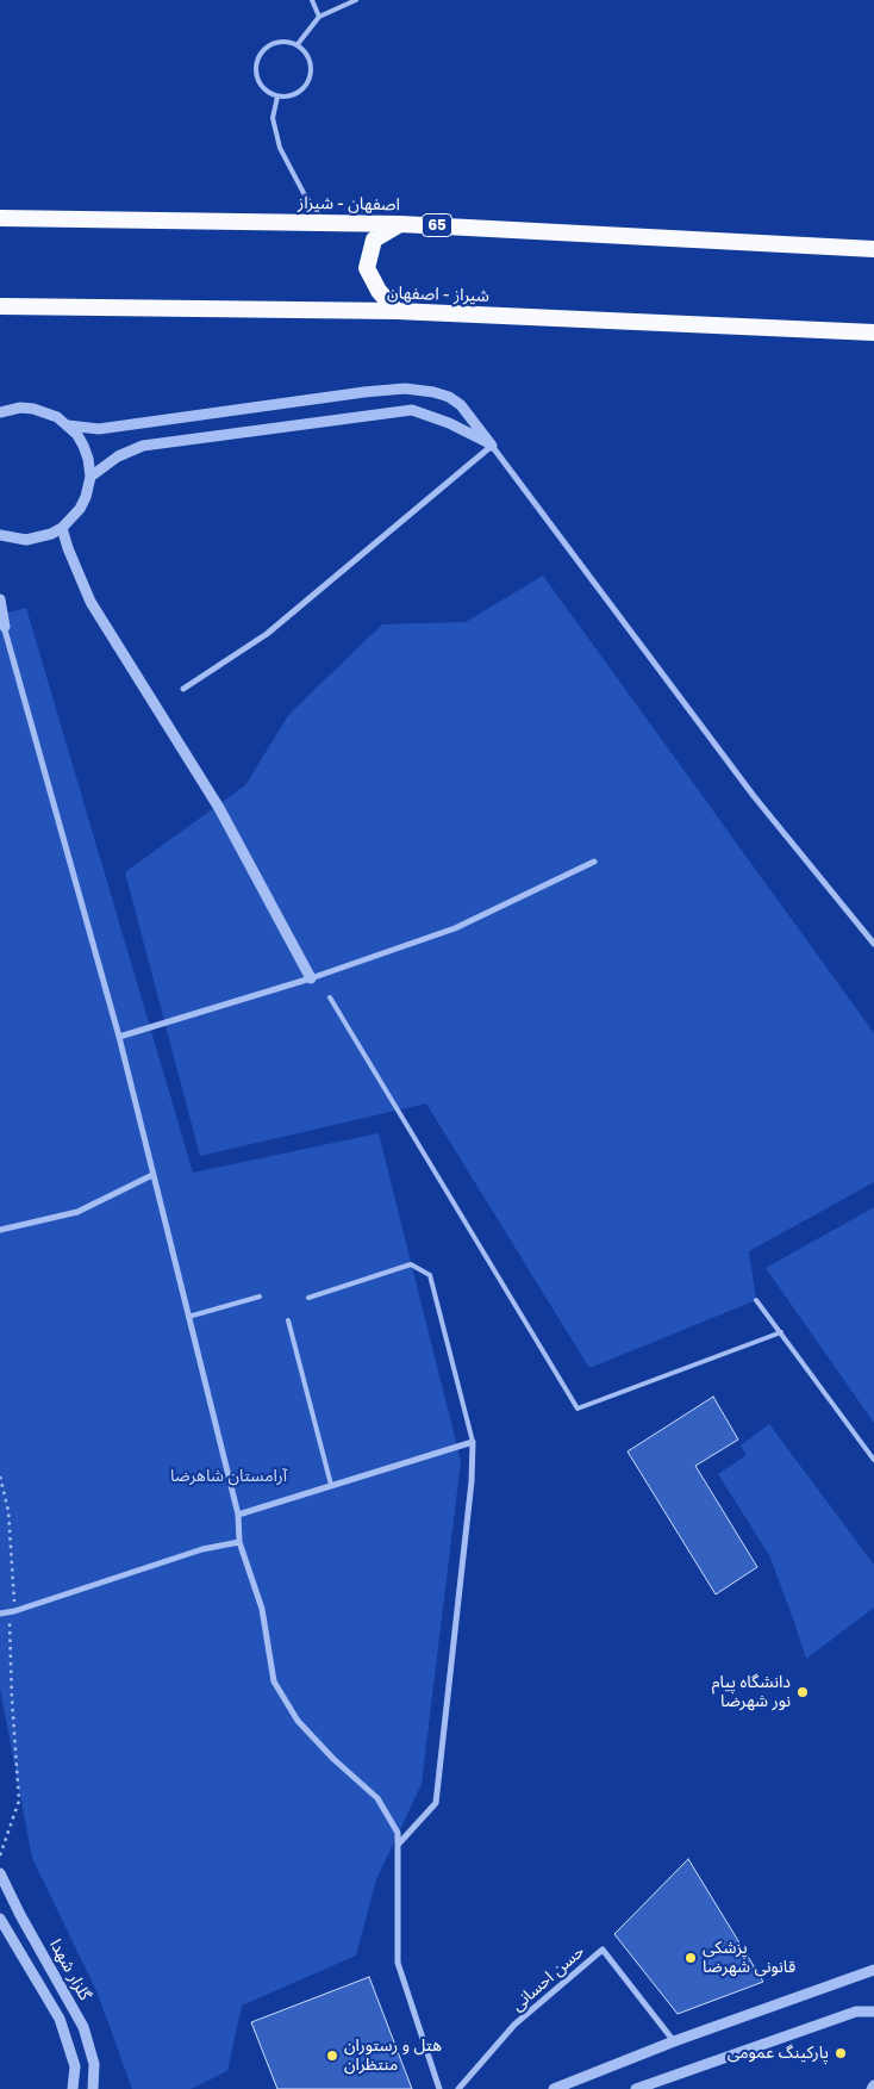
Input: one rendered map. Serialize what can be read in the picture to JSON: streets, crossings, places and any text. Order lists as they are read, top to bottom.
{
  "streets": {
    "highway": ["اصفهان - شیراز", "65", "شیراز - اصفهان"],
    "street": ["گلزار شهدا", "حسن احسانی"]
  },
  "crossings": [
    ["اصفهان - شیراز", "65"],
    ["65", "شیراز - اصفهان"]
  ],
  "parks": ["آرامستان شاهرضا"],
  "places": [
    "دانشگاه پیام نور شهرضا",
    "پزشکی قانونی شهرضا",
    "پارکینگ عمومی",
    "هتل و رستوران منتظران"
  ]
}
